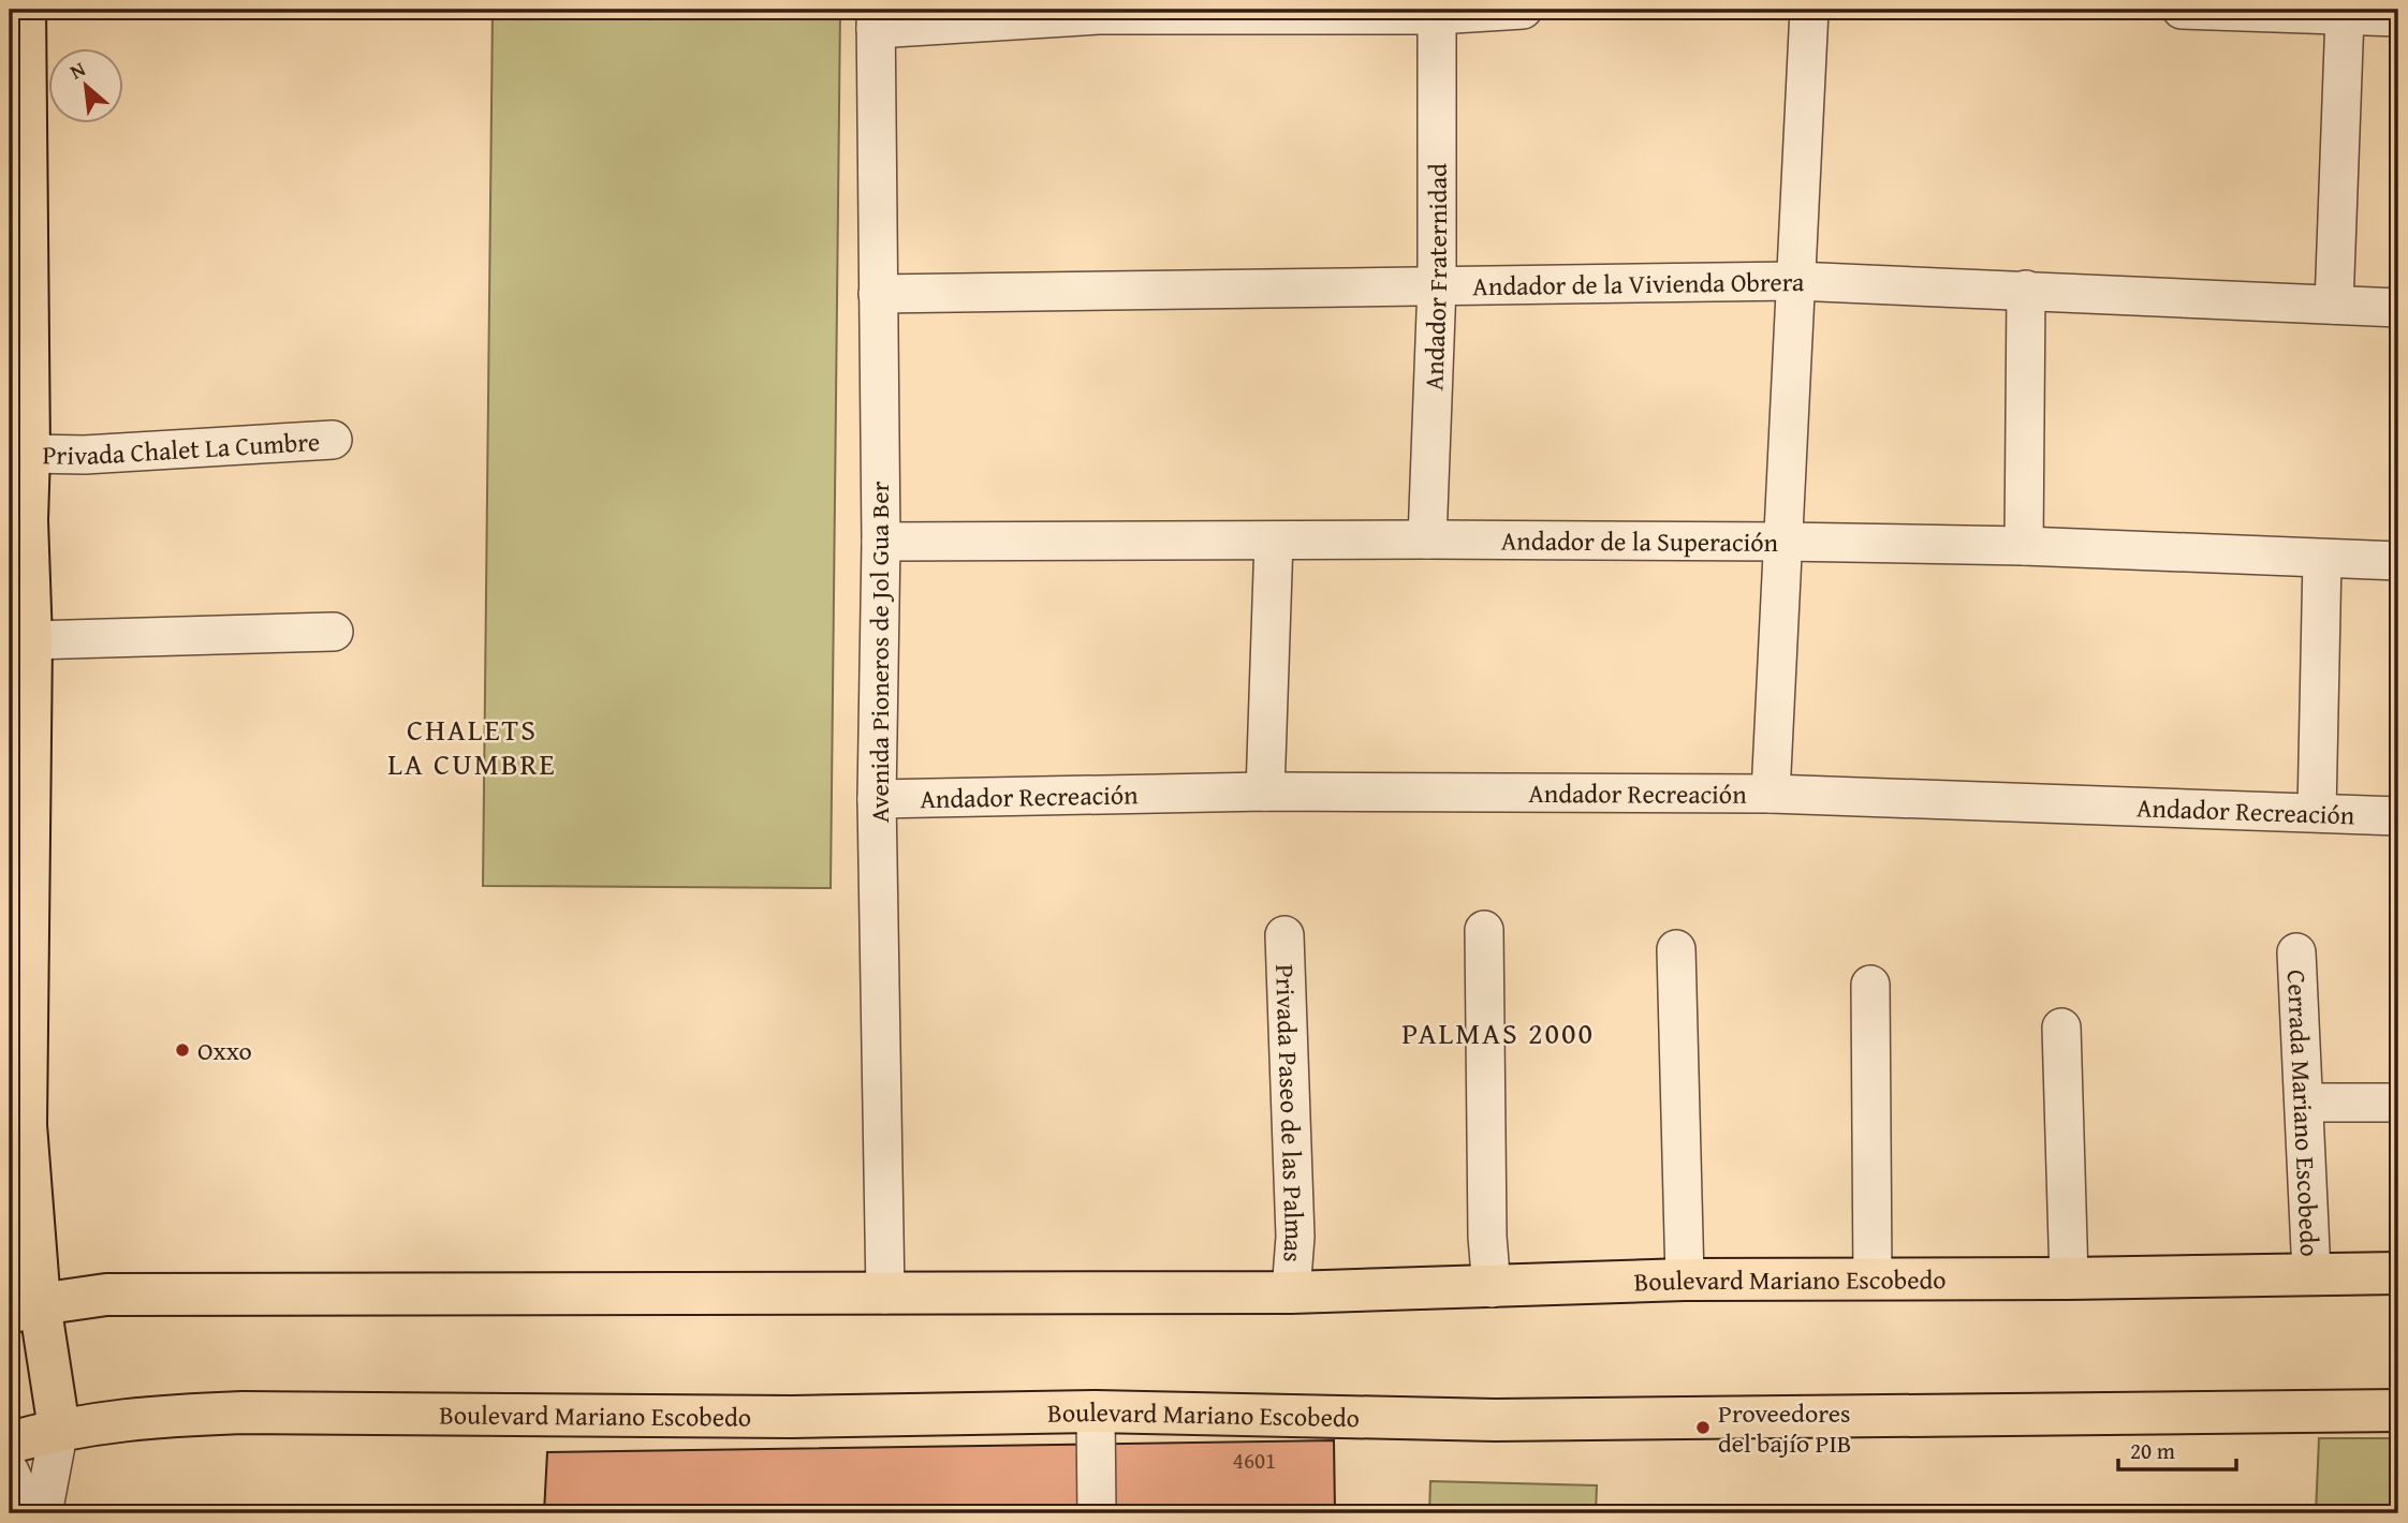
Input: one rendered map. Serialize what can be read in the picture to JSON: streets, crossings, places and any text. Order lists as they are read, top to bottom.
{
  "streets": {
    "main road": ["Boulevard Mariano Escobedo"],
    "street": [
      "Andador Fraternidad",
      "Andador de la Vivienda Obrera",
      "Privada Chalet La Cumbre",
      "Andador de la Superación",
      "Avenida Pioneros de Jol Gua Ber",
      "Andador Recreación",
      "Cerrada Mariano Escobedo",
      "Privada Paseo de las Palmas"
    ]
  },
  "crossings": [
    ["Andador Fraternidad", "Andador de la Vivienda Obrera"],
    ["Andador Fraternidad", "Andador de la Superación"],
    ["Andador de la Vivienda Obrera", "Avenida Pioneros de Jol Gua Ber"],
    ["Andador de la Superación", "Avenida Pioneros de Jol Gua Ber"],
    ["Avenida Pioneros de Jol Gua Ber", "Andador Recreación"],
    ["Avenida Pioneros de Jol Gua Ber", "Boulevard Mariano Escobedo"],
    ["Cerrada Mariano Escobedo", "Boulevard Mariano Escobedo"],
    ["Privada Paseo de las Palmas", "Boulevard Mariano Escobedo"]
  ],
  "districts": ["CHALETS LA CUMBRE", "PALMAS 2000"],
  "places": ["Oxxo", "Proveedores del bajío PIB"],
  "house_numbers": ["4601"],
  "scale_bar": "20 m",
  "north": "top left"
}
